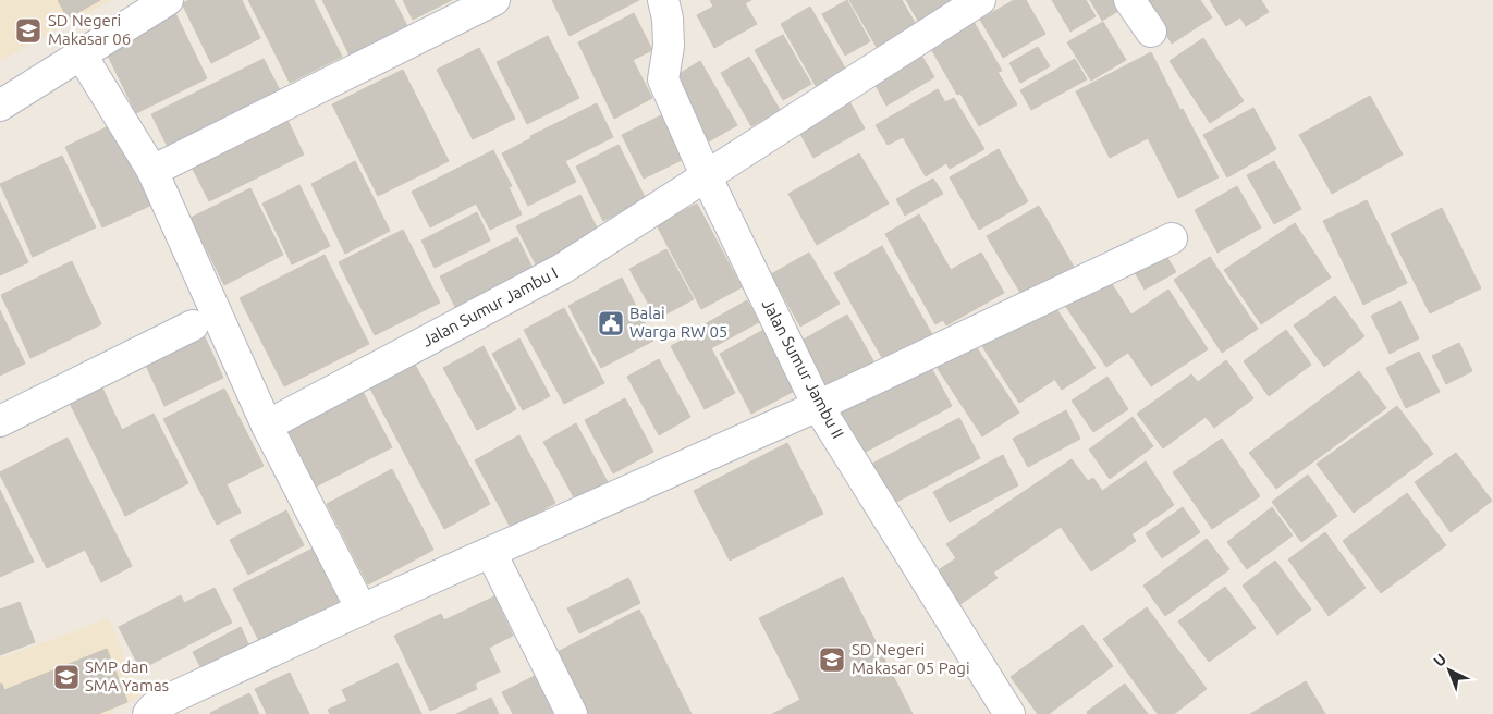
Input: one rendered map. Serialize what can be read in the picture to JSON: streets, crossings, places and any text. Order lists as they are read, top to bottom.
{
  "streets": {
    "street": ["Jalan Sumur Jambu I", "Jalan Sumur Jambu II"]
  },
  "crossings": [
    ["Jalan Sumur Jambu I", "Jalan Sumur Jambu II"]
  ],
  "places": {
    "school or university": ["SD Negeri Makasar 06", "SD Negeri Makasar 05 Pagi", "SMP dan SMA Yamas"],
    "public building": ["Balai Warga RW 05"]
  },
  "north": "top left"
}
